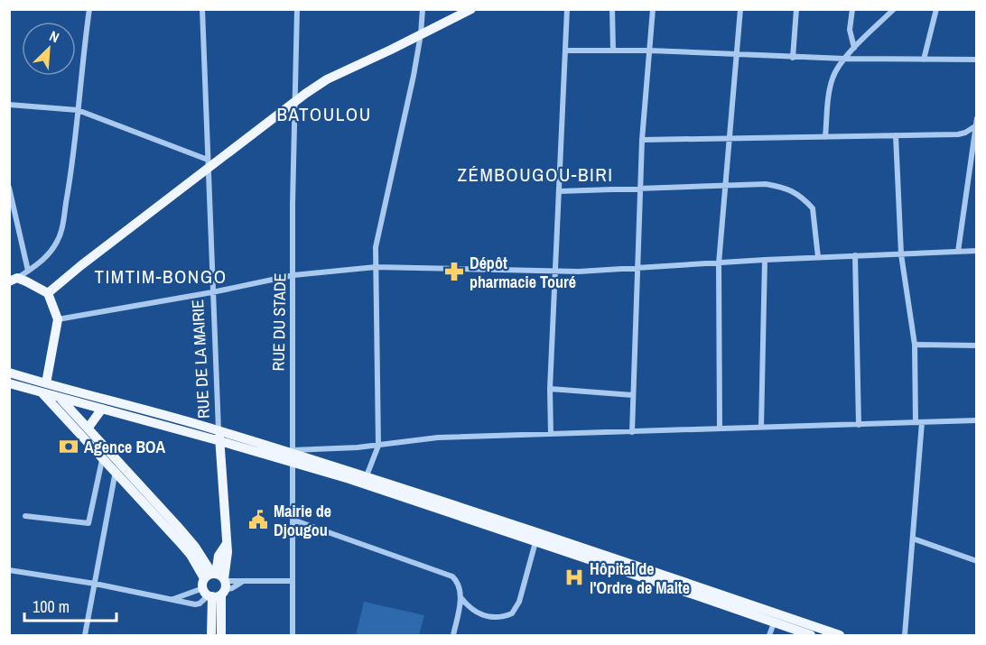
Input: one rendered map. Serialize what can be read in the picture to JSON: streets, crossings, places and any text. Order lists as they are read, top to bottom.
{
  "streets": {
    "main road": ["RUE DE LA MAIRIE"],
    "street": ["RUE DU STADE"]
  },
  "districts": ["BATOULOU", "ZÉMBOUGOU-BIRI", "TIMTIM-BONGO"],
  "places": {
    "pharmacy": ["Dépôt pharmacie Touré"],
    "bank": ["Agence BOA"],
    "public building": ["Mairie de Djougou"],
    "hospital": ["Hôpital de l'Ordre de Malte"]
  },
  "scale_bar": "100 m",
  "north": "top right"
}
